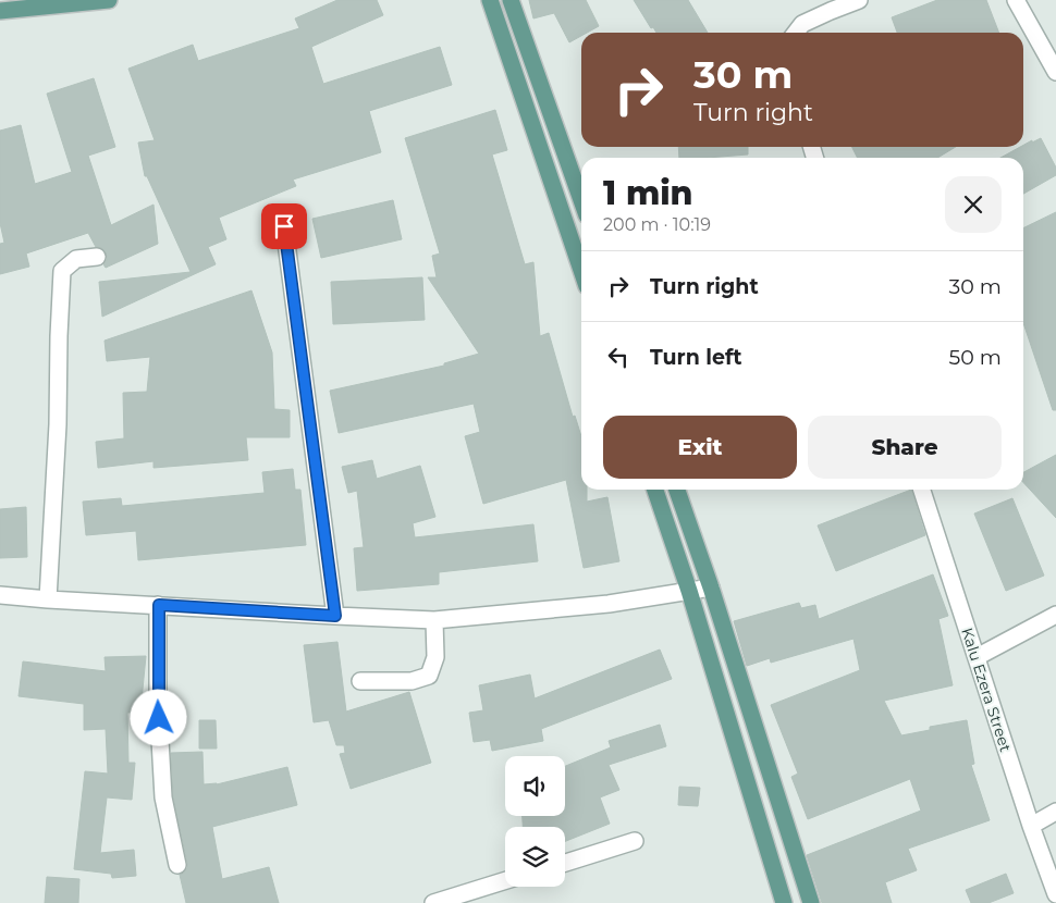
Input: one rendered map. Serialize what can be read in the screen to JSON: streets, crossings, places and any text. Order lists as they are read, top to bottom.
{
  "streets": {
    "street": ["Kalu Ezera Street"]
  },
  "page": {
    "turn": ["30 m", "Turn right"],
    "heading": ["1 min", "200 m · 10:19"],
    "list": [
      {
        "name": "Turn right",
        "value": "30 m"
      },
      {
        "name": "Turn left",
        "value": "50 m"
      }
    ],
    "buttons": ["Exit", "Share"]
  }
}
